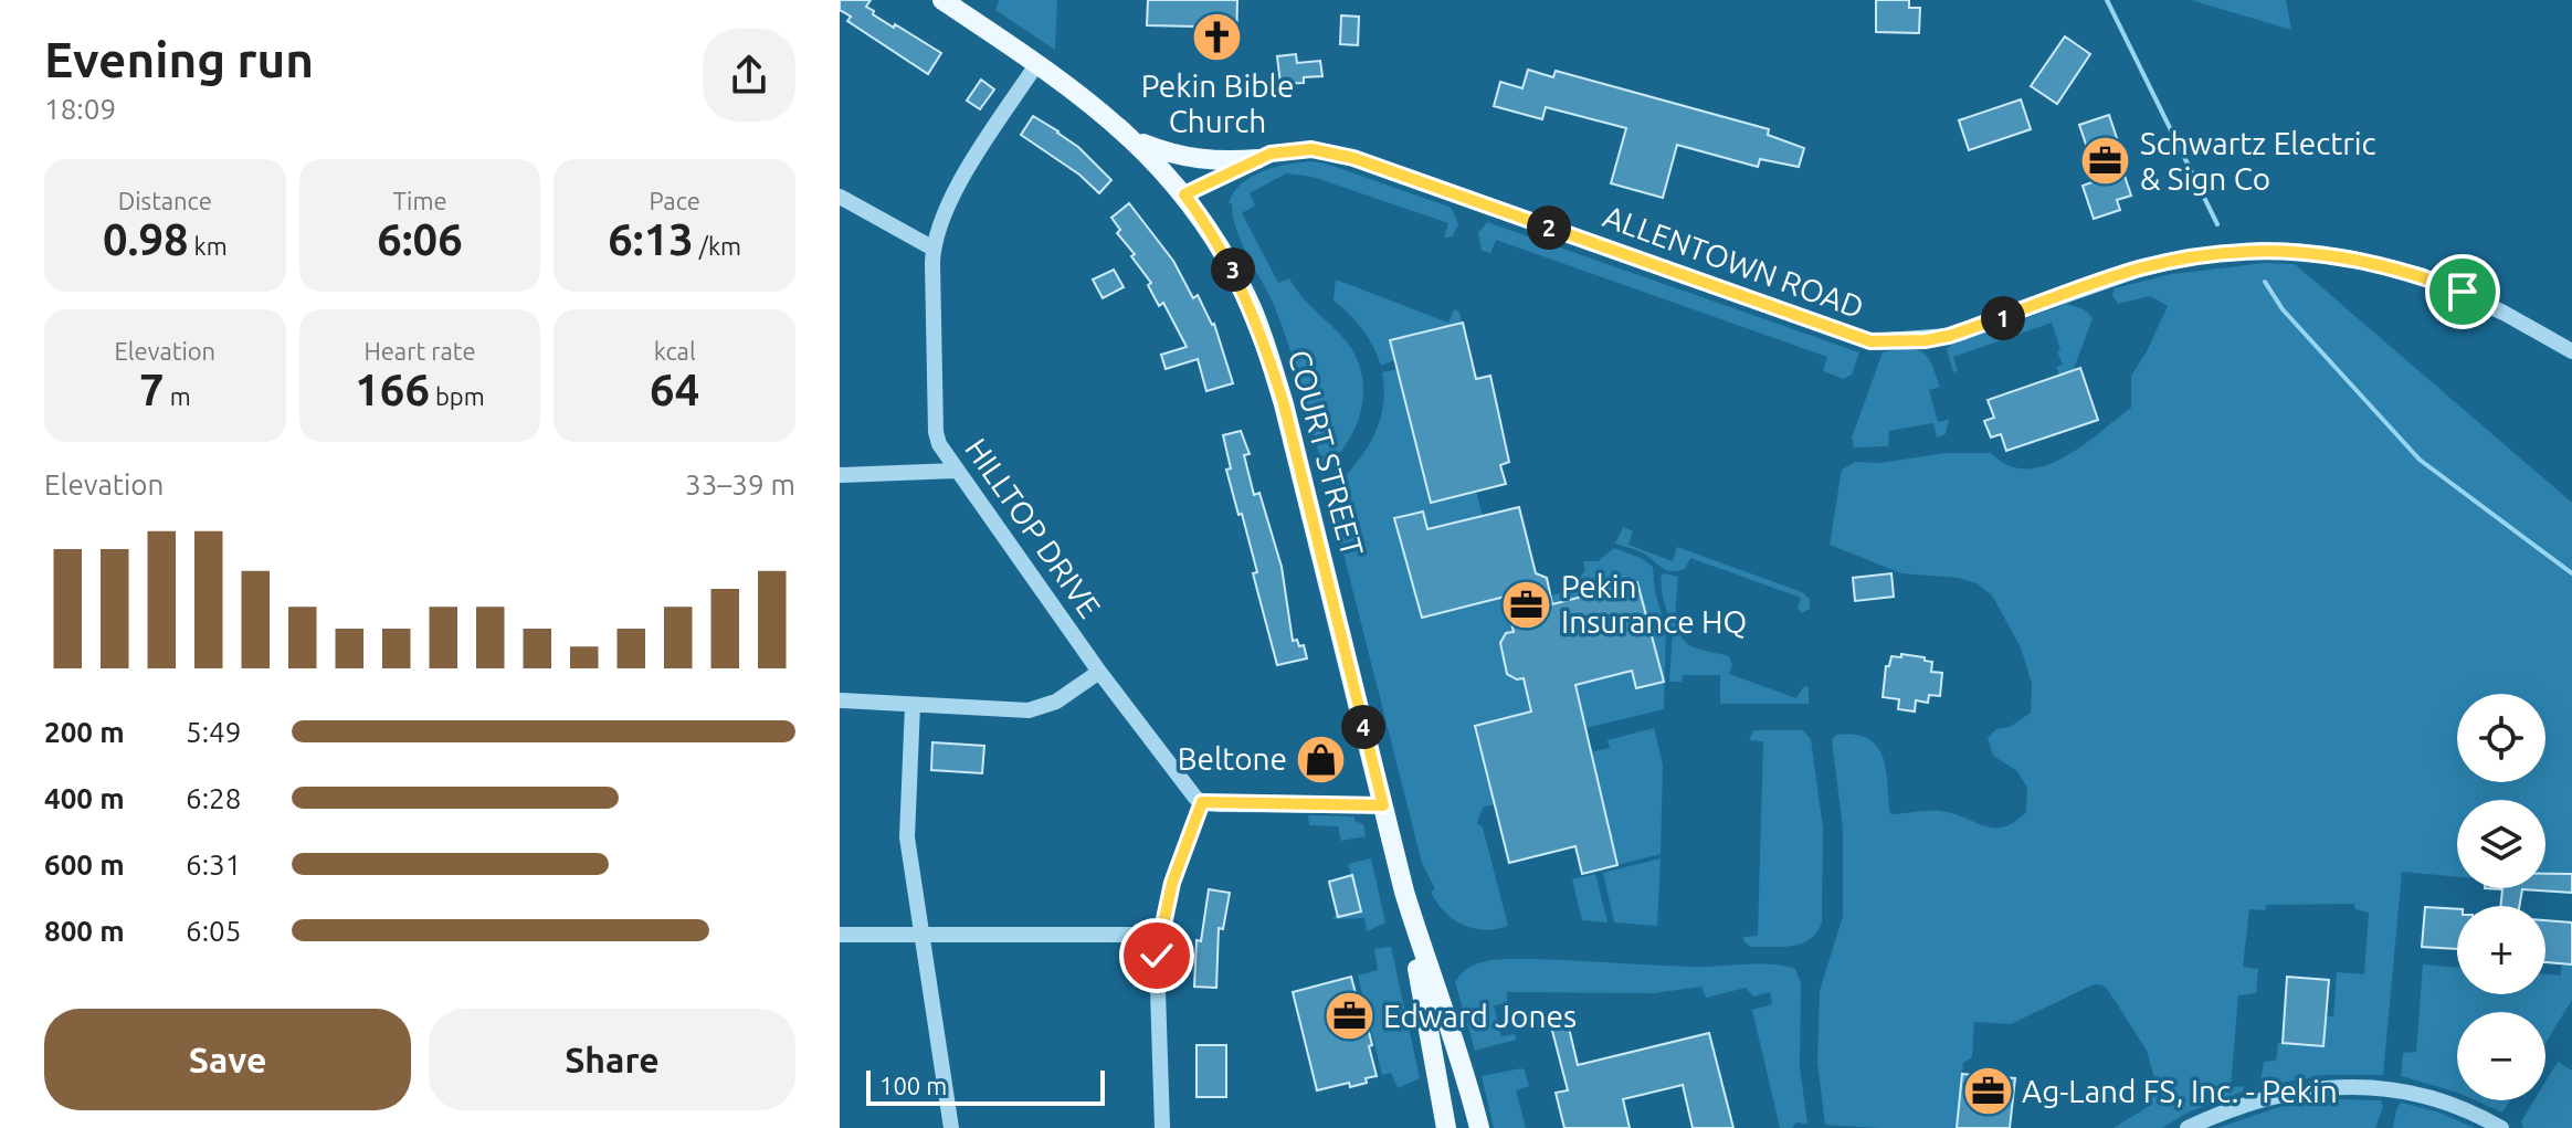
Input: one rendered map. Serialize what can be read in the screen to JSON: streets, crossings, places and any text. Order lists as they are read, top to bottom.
{
  "streets": {
    "main road": ["COURT STREET"],
    "street": ["ALLENTOWN ROAD", "HILLTOP DRIVE"]
  },
  "crossings": [
    ["ALLENTOWN ROAD", "COURT STREET"],
    ["COURT STREET", "HILLTOP DRIVE"]
  ],
  "places": {
    "church": ["Pekin Bible Church"],
    "office": [
      "Schwartz Electric & Sign Co",
      "Pekin Insurance HQ",
      "Edward Jones",
      "Ag-Land FS, Inc. - Pekin"
    ],
    "shop": ["Beltone"]
  },
  "scale_bar": "100 m",
  "page": {
    "heading": ["Evening run", "18:09"],
    "stats": [
      ["Distance", "0.98 km"],
      ["Time", "6:06"],
      ["Pace", "6:13 /km"],
      ["Elevation", "7 m"],
      ["Heart rate", "166 bpm"],
      ["kcal", "64"]
    ],
    "pins": [
      "2",
      "3",
      "1",
      "4"
    ],
    "chart": ["Elevation", "33–39 m"],
    "map_buttons": ["+", "−"],
    "list": [
      {
        "name": "200 m",
        "note": "5:49"
      },
      {
        "name": "400 m",
        "note": "6:28"
      },
      {
        "name": "600 m",
        "note": "6:31"
      },
      {
        "name": "800 m",
        "note": "6:05"
      }
    ],
    "buttons": ["Save", "Share"],
    "scale": "100 m"
  }
}
